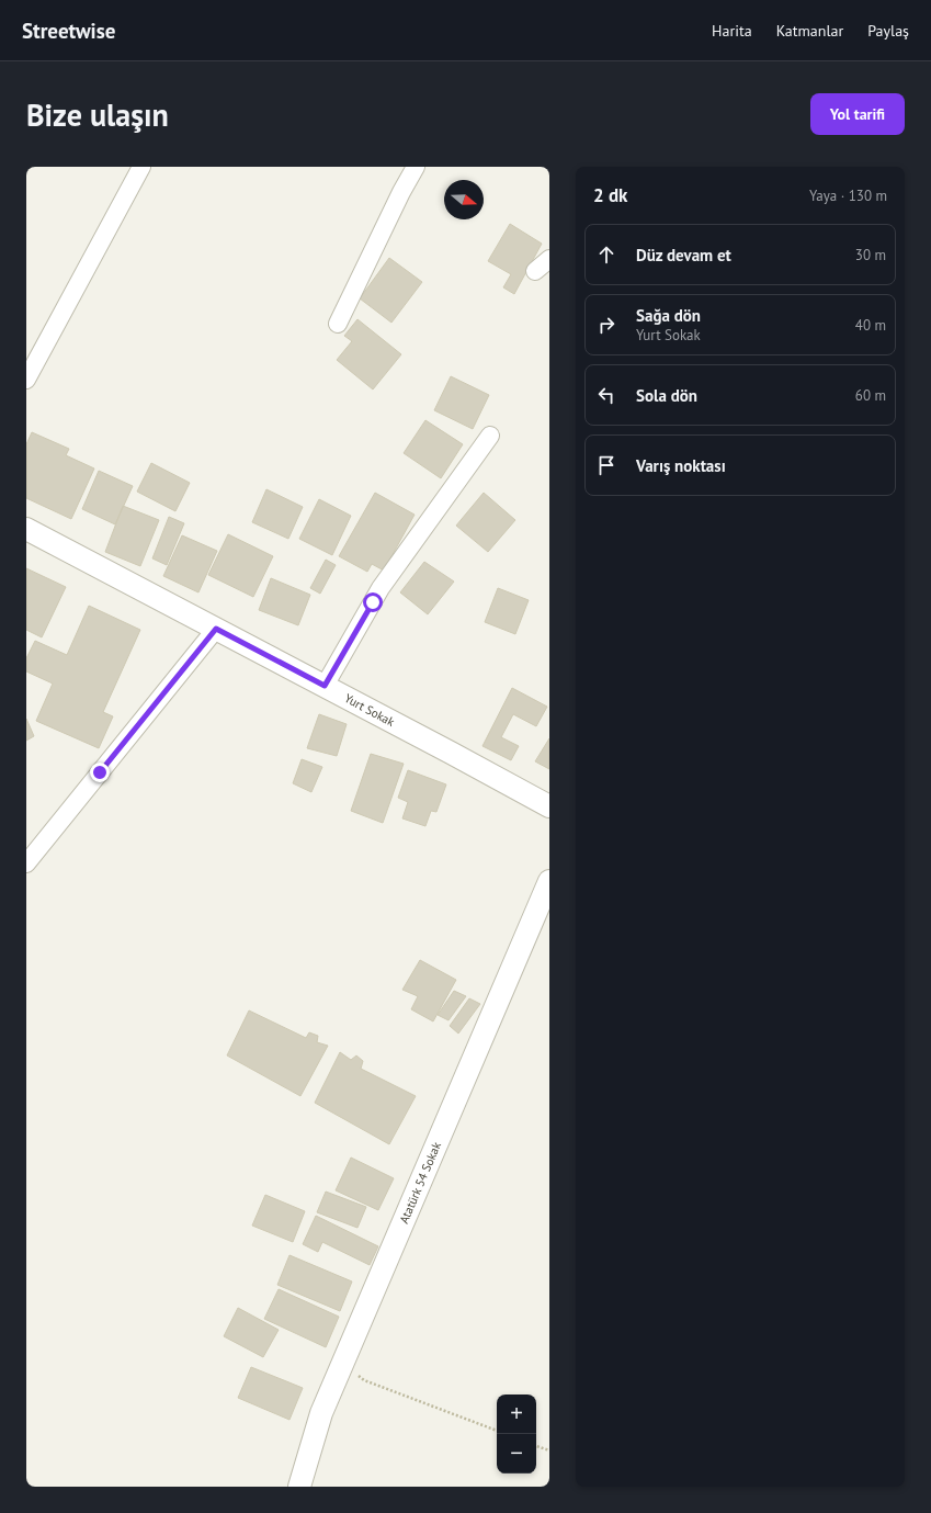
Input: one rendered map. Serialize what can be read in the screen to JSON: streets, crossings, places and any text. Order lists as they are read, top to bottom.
{
  "streets": {
    "street": ["Yurt Sokak", "Atatürk 54 Sokak"]
  },
  "north": "right",
  "page": {
    "header": "Streetwise",
    "nav": ["Harita", "Katmanlar", "Paylaş"],
    "buttons": "Yol tarifi",
    "title": "Bize ulaşın",
    "heading": ["2 dk", "Yaya · 130 m"],
    "list": [
      ["Düz devam et", "30 m"],
      ["Sağa dön", "Yurt Sokak", "40 m"],
      ["Sola dön", "60 m"],
      "Varış noktası"
    ],
    "map_buttons": ["+", "−"]
  }
}
